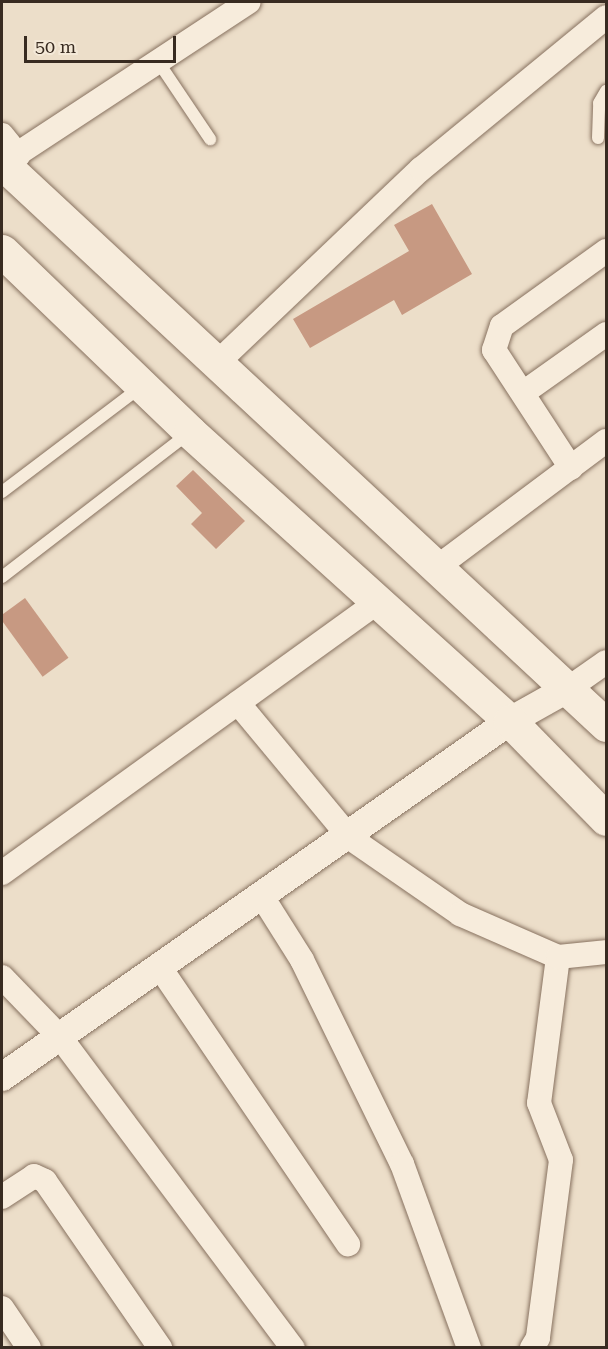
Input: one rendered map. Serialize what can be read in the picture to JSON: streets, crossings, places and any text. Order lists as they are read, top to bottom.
{
  "scale_bar": "50 m"
}
